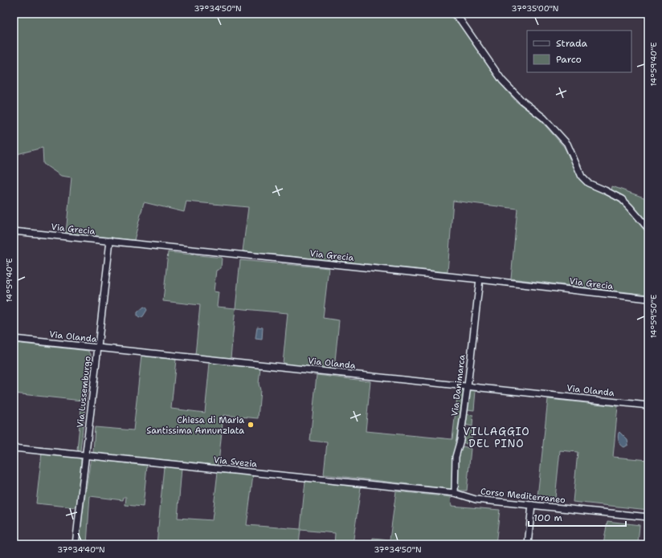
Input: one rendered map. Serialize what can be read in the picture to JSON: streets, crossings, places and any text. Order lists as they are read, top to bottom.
{
  "streets": {
    "street": [
      "Via Grecia",
      "Via Olanda",
      "Via Danimarca",
      "Via Lussemburgo",
      "Via Svezia",
      "Corso Mediterraneo"
    ]
  },
  "crossings": [
    ["Via Grecia", "Via Danimarca"],
    ["Via Grecia", "Via Lussemburgo"],
    ["Via Olanda", "Via Danimarca"],
    ["Via Olanda", "Via Lussemburgo"],
    ["Via Danimarca", "Via Svezia"],
    ["Via Danimarca", "Corso Mediterraneo"],
    ["Via Lussemburgo", "Via Svezia"],
    ["Via Svezia", "Corso Mediterraneo"]
  ],
  "districts": ["VILLAGGIO DEL PINO"],
  "places": ["Chiesa di Maria Santissima Annunziata"],
  "legend": ["Strada", "Parco"],
  "scale_bar": "100 m",
  "coordinates": [
    "37°34'50\"N",
    "37°35'00\"N",
    "14°59'40\"E",
    "14°59'50\"E",
    "37°34'40\"N"
  ]
}
